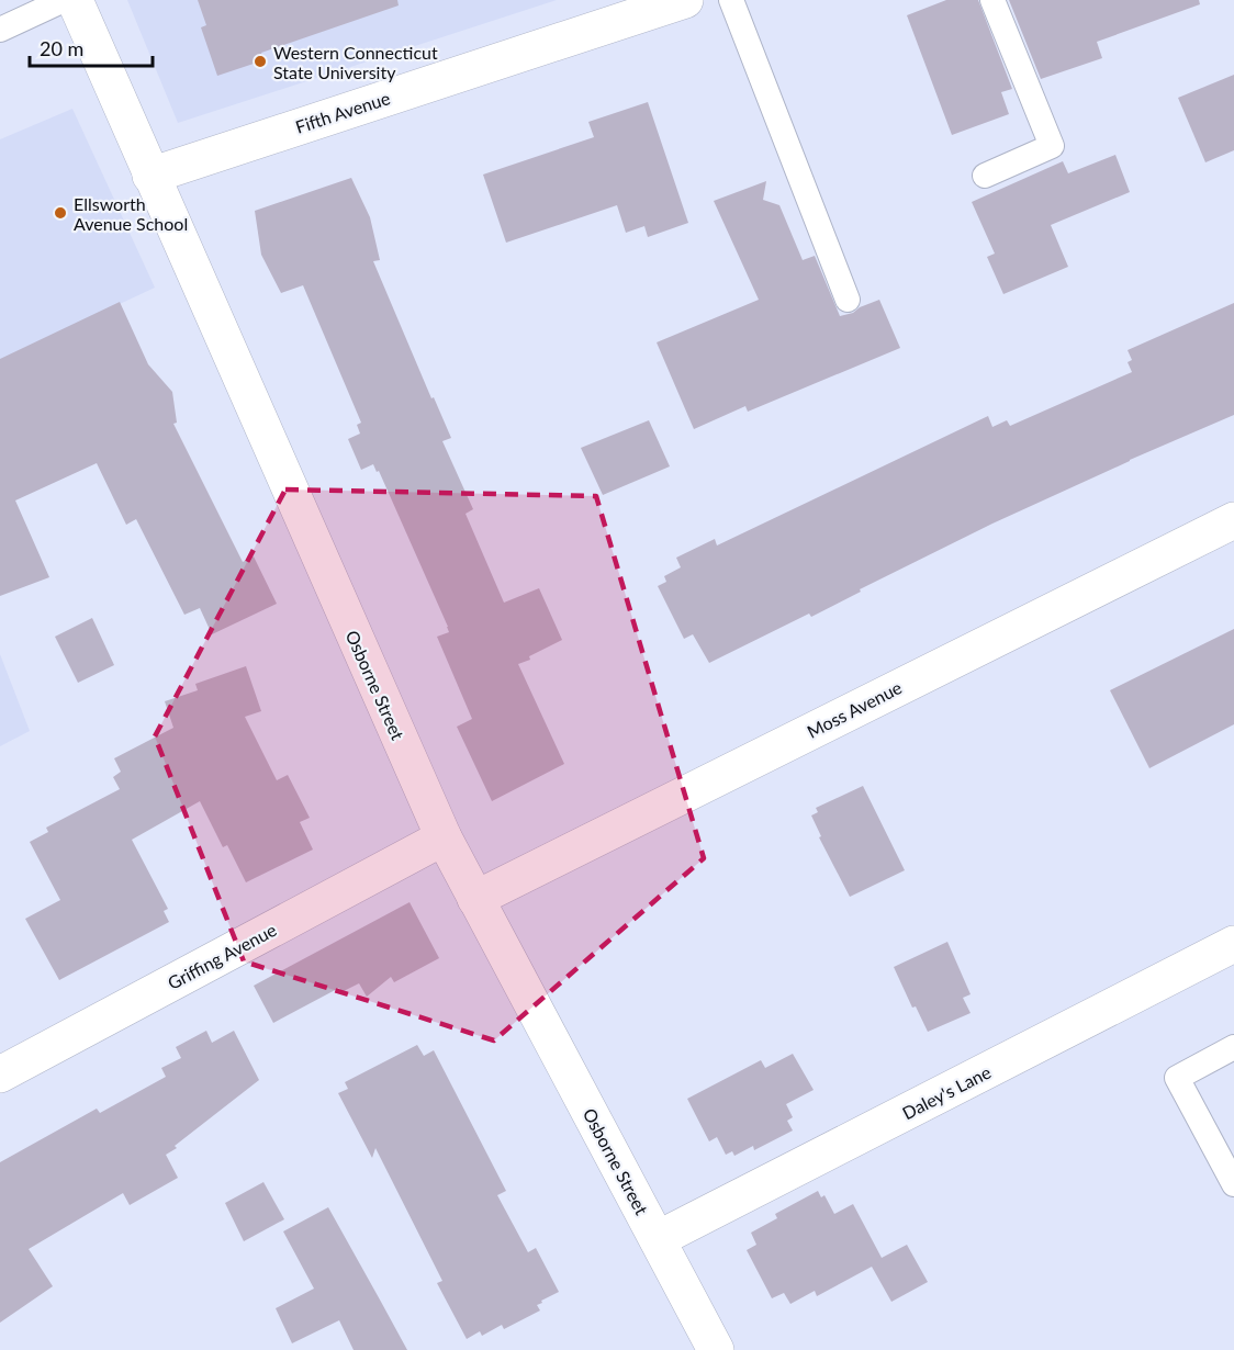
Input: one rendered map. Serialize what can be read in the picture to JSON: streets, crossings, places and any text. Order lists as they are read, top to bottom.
{
  "streets": {
    "street": [
      "Fifth Avenue",
      "Osborne Street",
      "Moss Avenue",
      "Griffing Avenue",
      "Daley's Lane"
    ]
  },
  "crossings": [
    ["Fifth Avenue", "Osborne Street"],
    ["Osborne Street", "Moss Avenue"],
    ["Osborne Street", "Griffing Avenue"],
    ["Osborne Street", "Daley's Lane"]
  ],
  "places": ["Western Connecticut State University", "Ellsworth Avenue School"],
  "scale_bar": "20 m"
}
